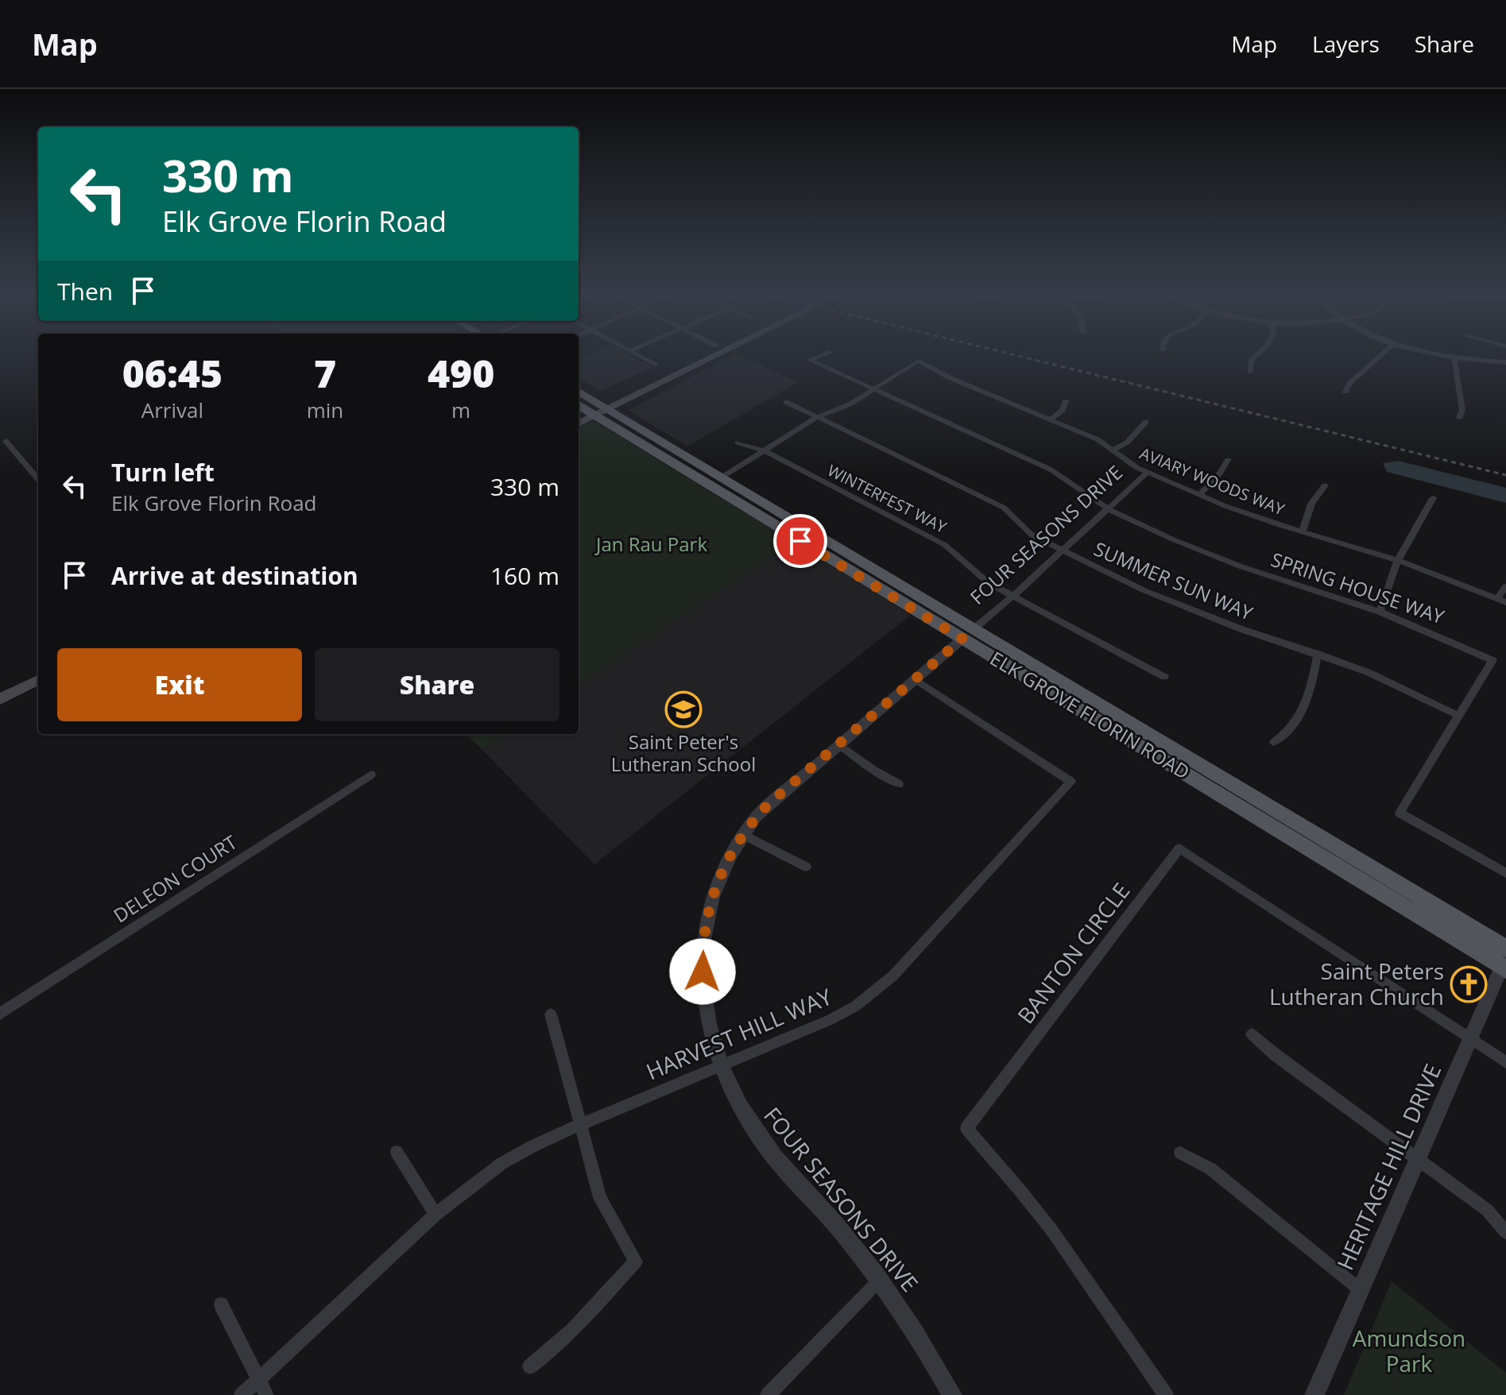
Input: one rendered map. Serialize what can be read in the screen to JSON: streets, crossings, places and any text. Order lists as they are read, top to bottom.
{
  "streets": {
    "main road": ["ELK GROVE FLORIN ROAD"],
    "street": [
      "AVIARY WOODS WAY",
      "WINTERFEST WAY",
      "FOUR SEASONS DRIVE",
      "SUMMER SUN WAY",
      "SPRING HOUSE WAY",
      "DELEON COURT",
      "BANTON CIRCLE",
      "HARVEST HILL WAY",
      "HERITAGE HILL DRIVE"
    ]
  },
  "crossings": [
    ["AVIARY WOODS WAY", "FOUR SEASONS DRIVE"],
    ["AVIARY WOODS WAY", "SPRING HOUSE WAY"],
    ["WINTERFEST WAY", "FOUR SEASONS DRIVE"],
    ["FOUR SEASONS DRIVE", "SUMMER SUN WAY"],
    ["FOUR SEASONS DRIVE", "SPRING HOUSE WAY"],
    ["FOUR SEASONS DRIVE", "ELK GROVE FLORIN ROAD"],
    ["FOUR SEASONS DRIVE", "HARVEST HILL WAY"],
    ["SUMMER SUN WAY", "SPRING HOUSE WAY"],
    ["ELK GROVE FLORIN ROAD", "HERITAGE HILL DRIVE"],
    ["BANTON CIRCLE", "HERITAGE HILL DRIVE"]
  ],
  "parks": ["Jan Rau Park", "Amundson Park"],
  "places": {
    "school or university": ["Saint Peter's Lutheran School"],
    "church": ["Saint Peters Lutheran Church"]
  },
  "page": {
    "header": "Map",
    "nav": ["Map", "Layers", "Share"],
    "turn": ["330 m", "Elk Grove Florin Road"],
    "then": "Then",
    "eta": [
      "06:45",
      "Arrival",
      "7",
      "min",
      "490",
      "m"
    ],
    "list": [
      {
        "name": "Turn left",
        "note": "Elk Grove Florin Road",
        "value": "330 m"
      },
      {
        "name": "Arrive at destination",
        "value": "160 m"
      }
    ],
    "buttons": ["Exit", "Share"]
  }
}
